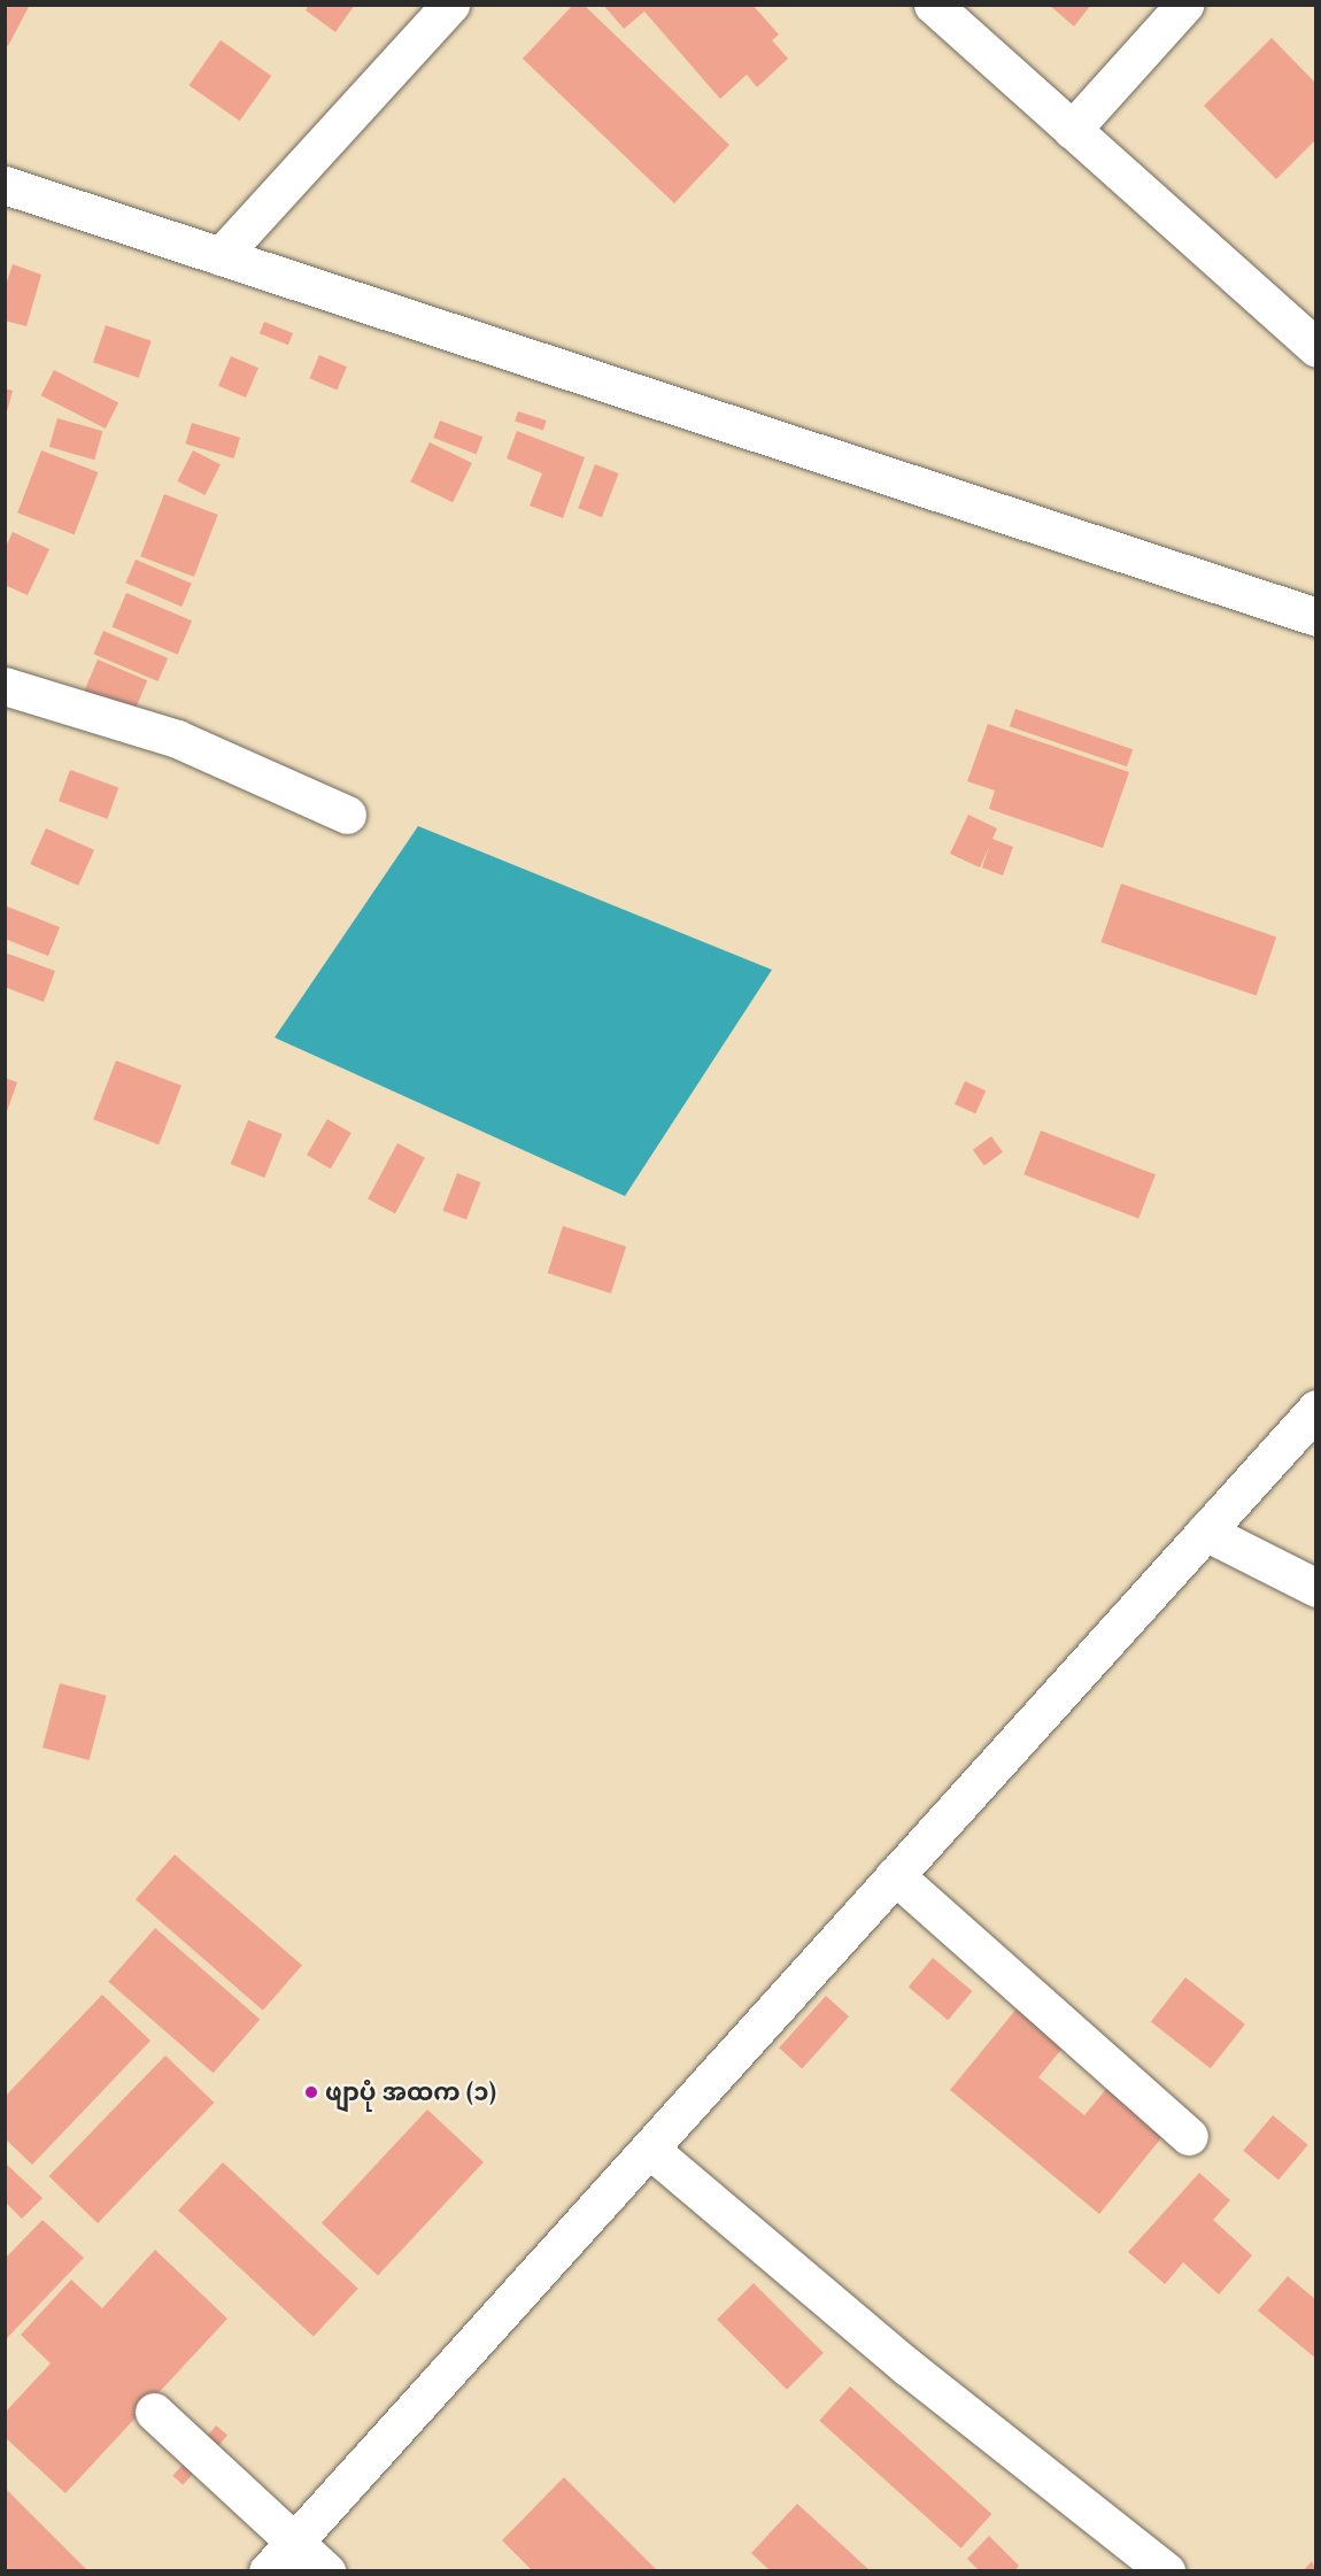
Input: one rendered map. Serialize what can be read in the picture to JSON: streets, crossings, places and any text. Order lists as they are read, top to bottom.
{
  "places": ["ဖျာပုံ အထက (၁)"]
}
